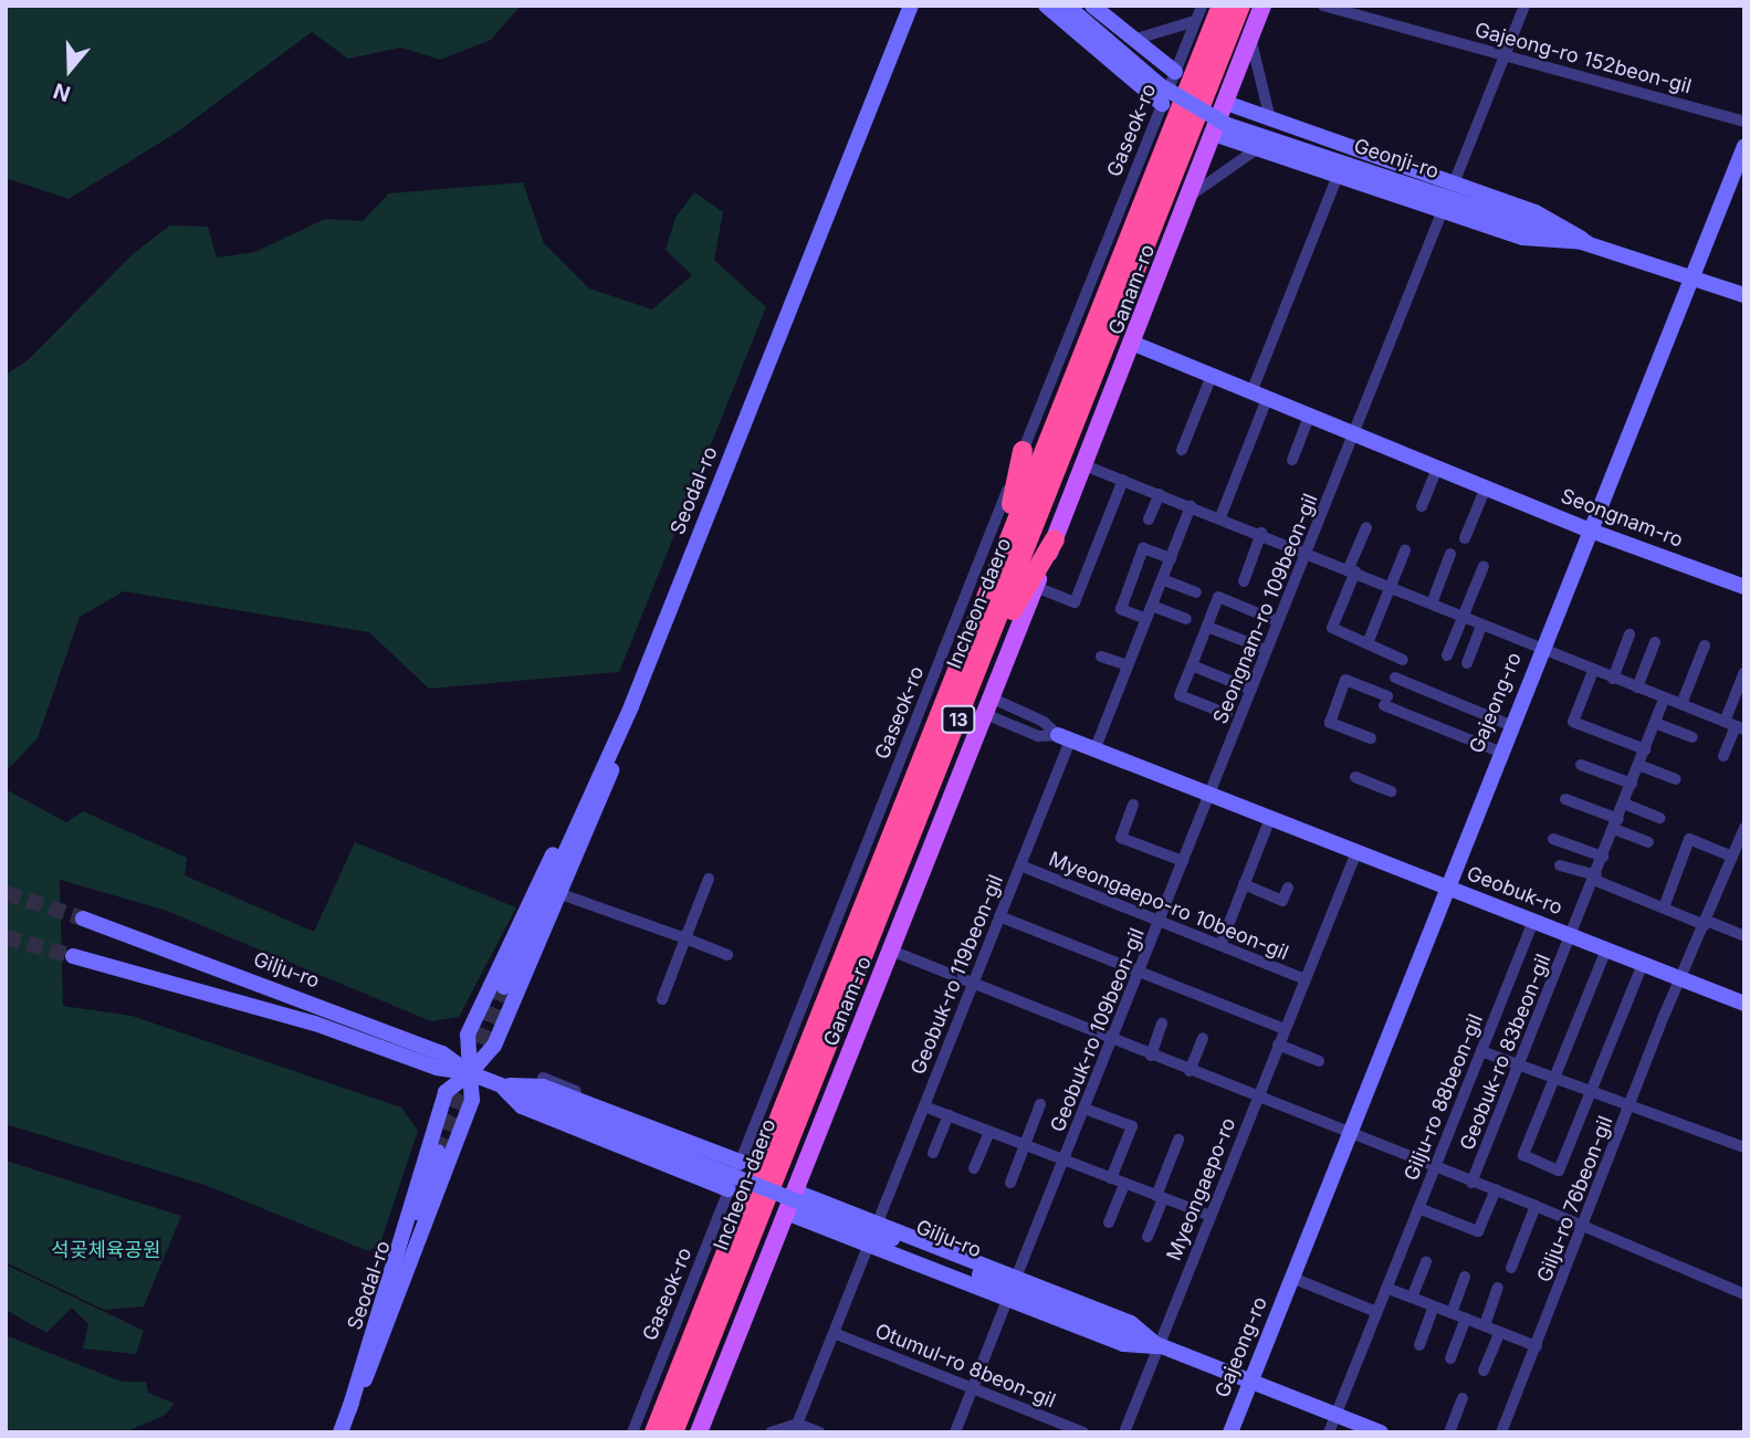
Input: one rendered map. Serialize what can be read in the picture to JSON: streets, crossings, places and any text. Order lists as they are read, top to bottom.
{
  "streets": {
    "highway": ["Incheon-daero", "13"],
    "main road": ["Ganam-ro"],
    "street": [
      "Gajeong-ro 152beon-gil",
      "Gaseok-ro",
      "Geonji-ro",
      "Seodal-ro",
      "Seongnam-ro",
      "Seongnam-ro 109beon-gil",
      "Gajeong-ro",
      "Geobuk-ro",
      "Myeongaepo-ro 10beon-gil",
      "Gilju-ro",
      "Geobuk-ro 119beon-gil",
      "Geobuk-ro 109beon-gil",
      "Geobuk-ro 83beon-gil",
      "Gilju-ro 88beon-gil",
      "Myeongaepo-ro",
      "Gilju-ro 76beon-gil",
      "Otumul-ro 8beon-gil"
    ]
  },
  "crossings": [
    ["Gaseok-ro", "Gilju-ro"],
    ["Geonji-ro", "Gajeong-ro"],
    ["Ganam-ro", "Seongnam-ro"],
    ["Seongnam-ro", "Seongnam-ro 109beon-gil"],
    ["Seongnam-ro", "Gajeong-ro"],
    ["Seongnam-ro 109beon-gil", "Geobuk-ro"],
    ["Seongnam-ro 109beon-gil", "Geobuk-ro 109beon-gil"],
    ["Gajeong-ro", "Geobuk-ro"],
    ["Gajeong-ro", "Gilju-ro"],
    ["Geobuk-ro", "Geobuk-ro 119beon-gil"],
    ["Geobuk-ro", "Geobuk-ro 109beon-gil"],
    ["Geobuk-ro", "Geobuk-ro 83beon-gil"],
    ["Geobuk-ro", "Gilju-ro 88beon-gil"],
    ["Geobuk-ro", "Myeongaepo-ro"],
    ["Geobuk-ro", "Gilju-ro 76beon-gil"],
    ["Myeongaepo-ro 10beon-gil", "Geobuk-ro 119beon-gil"],
    ["Myeongaepo-ro 10beon-gil", "Geobuk-ro 109beon-gil"],
    ["Myeongaepo-ro 10beon-gil", "Myeongaepo-ro"],
    ["Gilju-ro", "Gilju-ro 88beon-gil"],
    ["Gilju-ro", "Myeongaepo-ro"],
    ["Geobuk-ro 119beon-gil", "Otumul-ro 8beon-gil"]
  ],
  "parks": ["석곶체육공원"],
  "north": "bottom"
}
